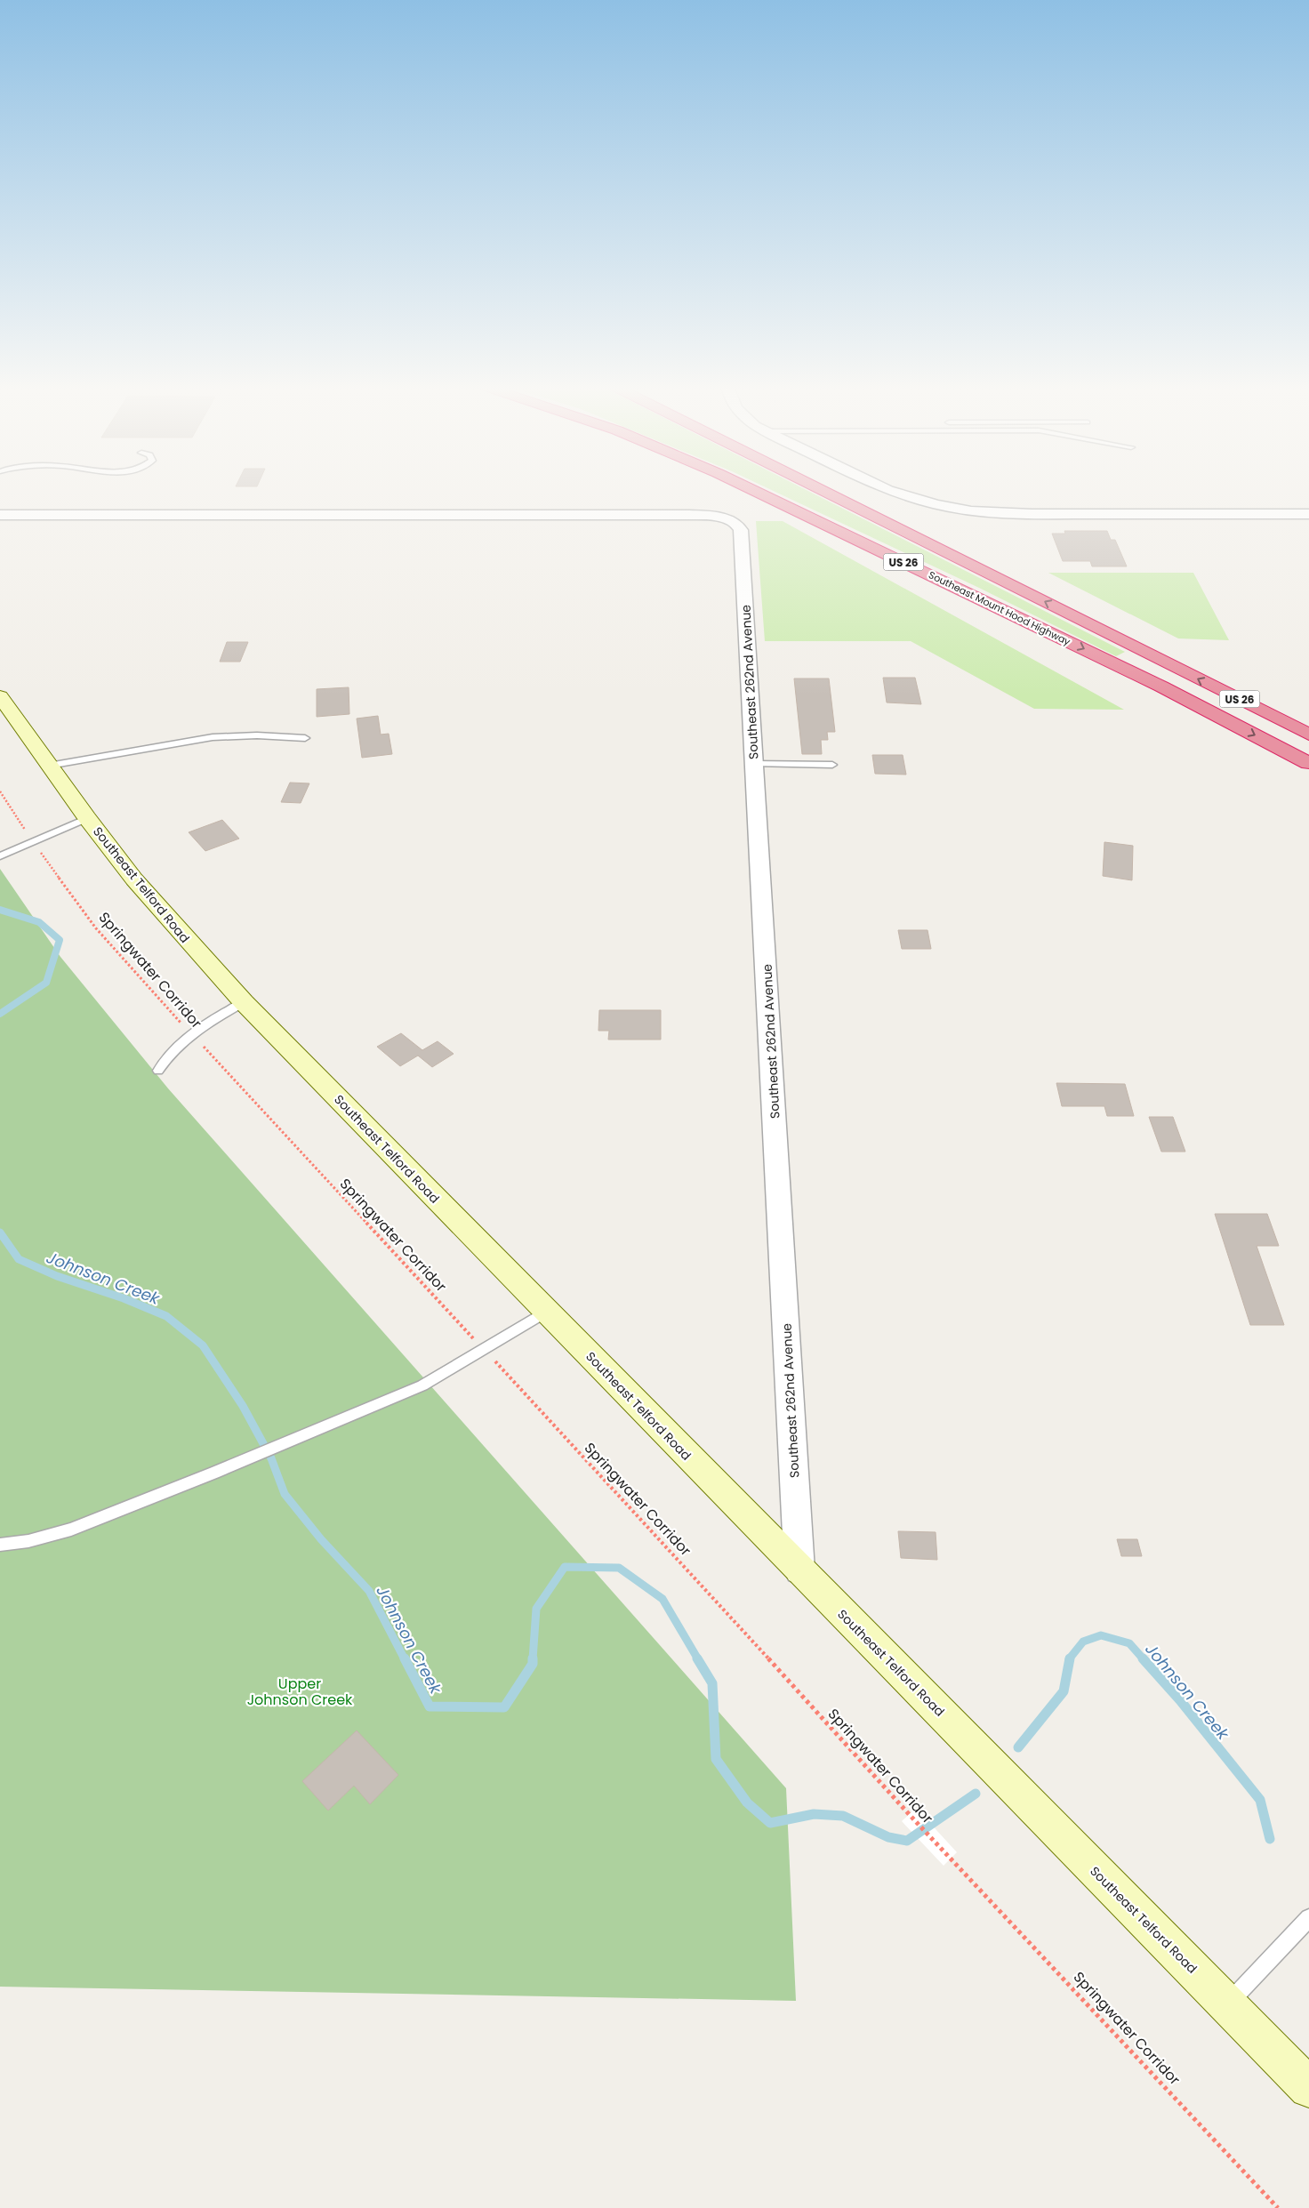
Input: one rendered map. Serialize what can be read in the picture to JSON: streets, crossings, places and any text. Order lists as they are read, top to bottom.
{
  "streets": {
    "highway": ["US 26", "Southeast Mount Hood Highway"],
    "street": ["Southeast 262nd Avenue", "Southeast Telford Road"],
    "path": ["Springwater Corridor"]
  },
  "crossings": [
    ["Southeast 262nd Avenue", "Southeast Telford Road"]
  ],
  "water": ["Johnson Creek"],
  "parks": ["Upper Johnson Creek"]
}
